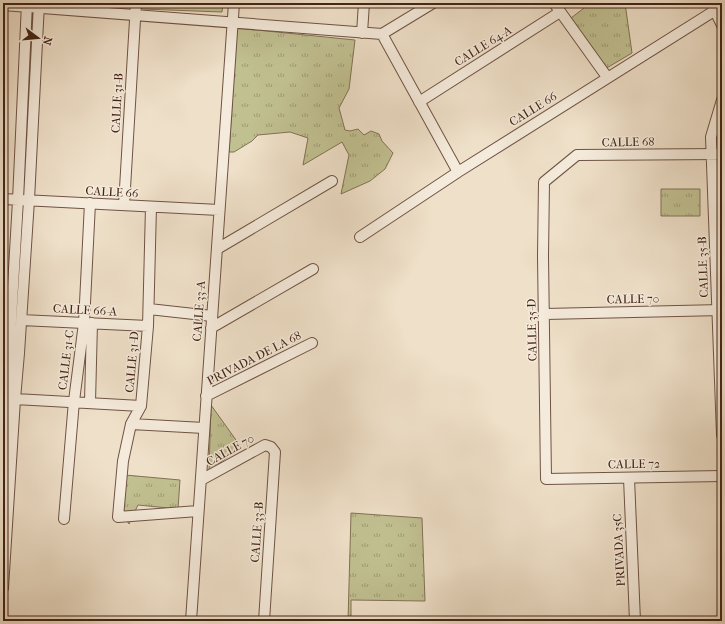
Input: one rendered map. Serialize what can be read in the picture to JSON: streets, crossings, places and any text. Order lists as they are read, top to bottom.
{
  "streets": {
    "street": [
      "CALLE 64-A",
      "CALLE 31-B",
      "CALLE 66",
      "CALLE 68",
      "CALLE 35-B",
      "CALLE 70",
      "CALLE 66-A",
      "CALLE 33-A",
      "CALLE 35-D",
      "PRIVADA DE LA 68",
      "CALLE 31-C",
      "CALLE 31-D",
      "CALLE 72",
      "CALLE 33-B",
      "PRIVADA 35C"
    ]
  },
  "crossings": [
    ["CALLE 31-B", "CALLE 66"],
    ["CALLE 66", "CALLE 33-A"],
    ["CALLE 66", "CALLE 31-C"],
    ["CALLE 66", "CALLE 31-D"],
    ["CALLE 68", "CALLE 35-B"],
    ["CALLE 68", "CALLE 35-D"],
    ["CALLE 35-B", "CALLE 70"],
    ["CALLE 70", "CALLE 33-A"],
    ["CALLE 70", "CALLE 35-D"],
    ["CALLE 70", "CALLE 33-B"],
    ["CALLE 66-A", "CALLE 31-C"],
    ["CALLE 66-A", "CALLE 31-D"],
    ["CALLE 33-A", "PRIVADA DE LA 68"],
    ["CALLE 33-A", "CALLE 31-D"],
    ["CALLE 35-D", "CALLE 72"],
    ["CALLE 72", "PRIVADA 35C"]
  ],
  "north": "right"
}
